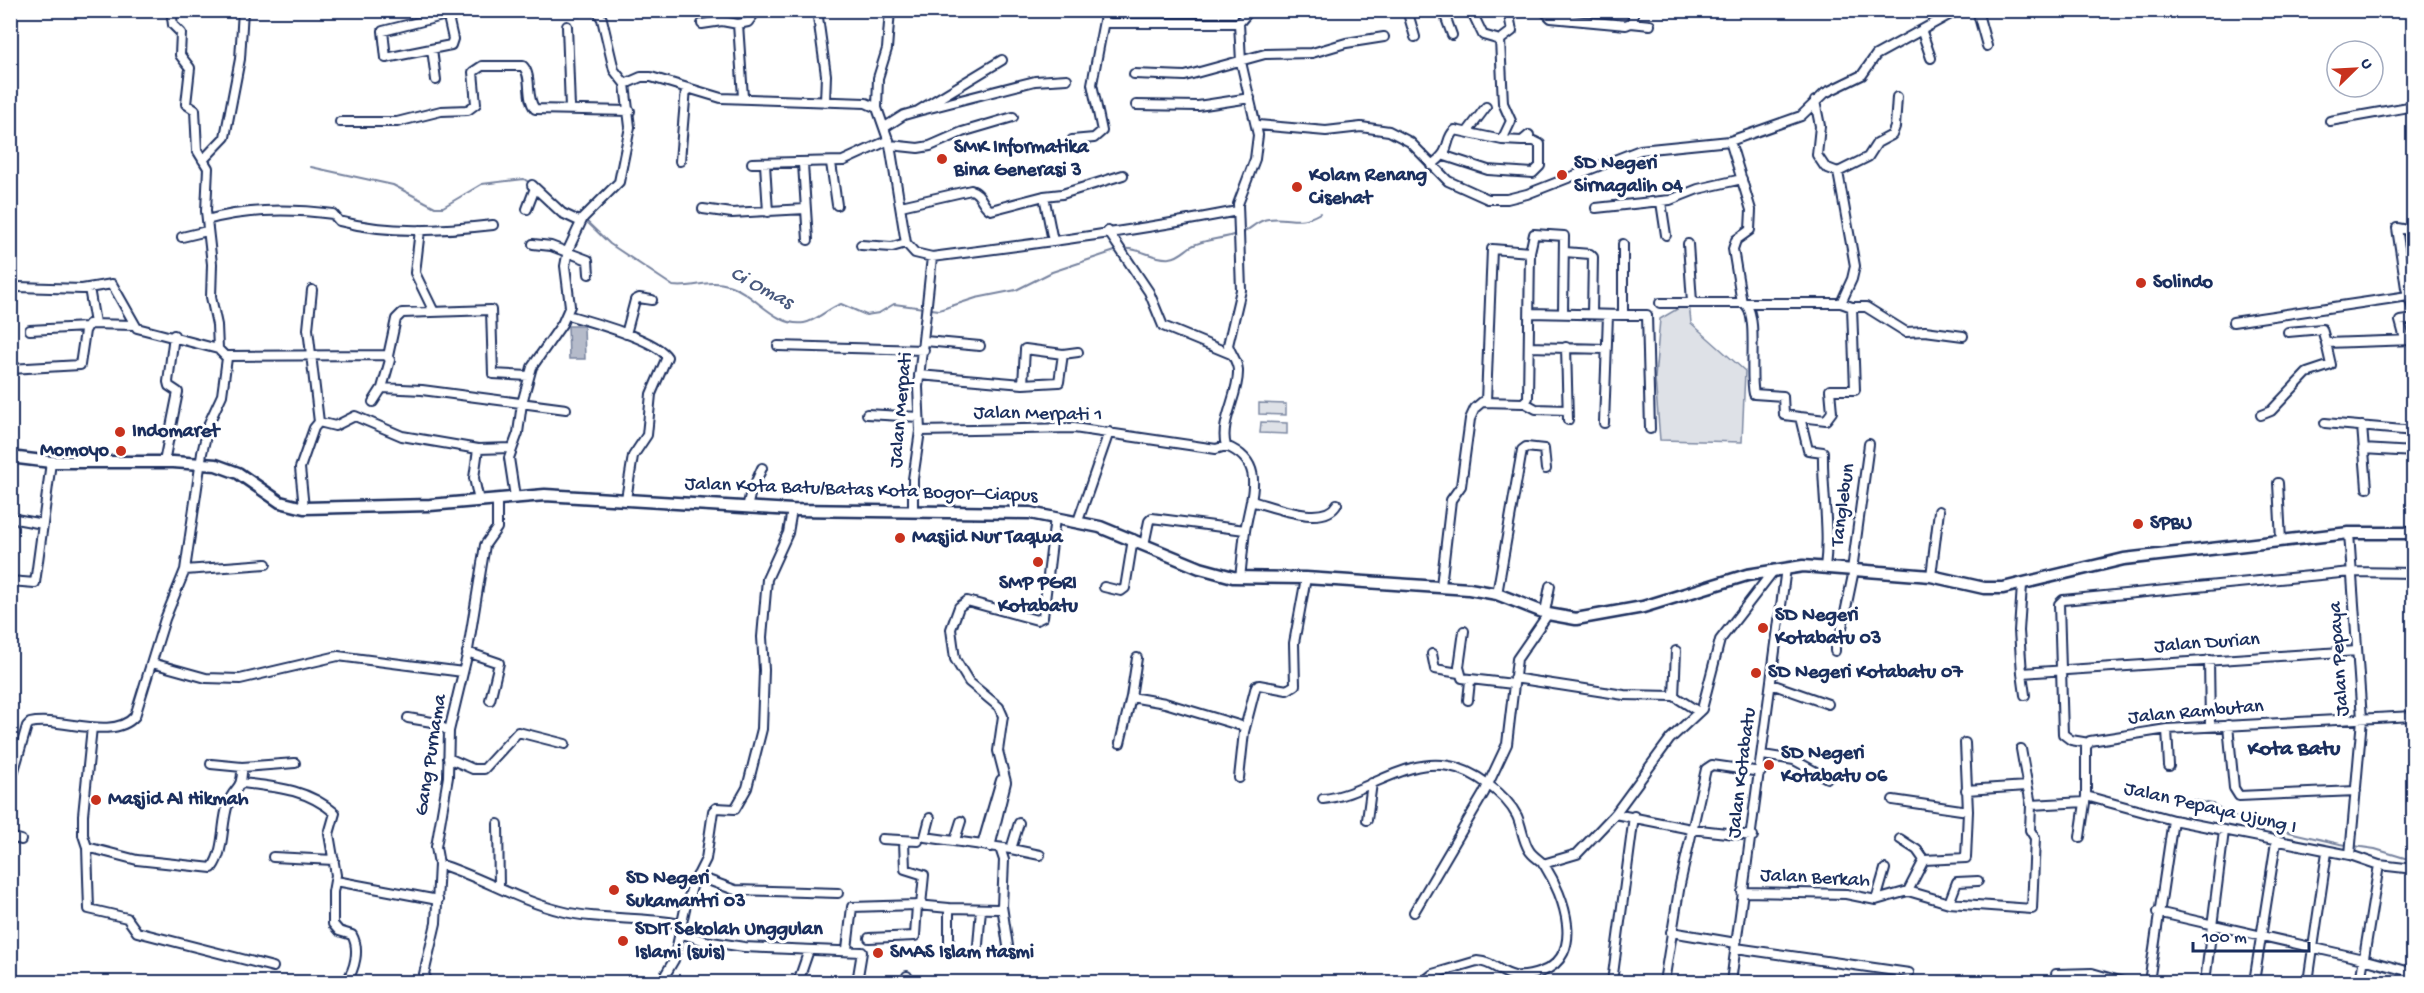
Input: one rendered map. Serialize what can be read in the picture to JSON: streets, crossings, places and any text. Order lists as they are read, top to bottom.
{
  "streets": {
    "main road": ["Jalan Kota Batu/Batas Kota Bogor–Ciapus"],
    "street": [
      "Jalan Merpati",
      "Jalan Merpati 1",
      "Tanglebun",
      "Jalan Durian",
      "Jalan Pepaya",
      "Jalan Rambutan",
      "Gang Purnama",
      "Jalan Kotabatu",
      "Jalan Pepaya Ujung I",
      "Jalan Berkah"
    ]
  },
  "crossings": [
    ["Jalan Merpati", "Jalan Merpati 1"],
    ["Jalan Merpati", "Jalan Kota Batu/Batas Kota Bogor–Ciapus"],
    ["Jalan Kota Batu/Batas Kota Bogor–Ciapus", "Tanglebun"],
    ["Jalan Kota Batu/Batas Kota Bogor–Ciapus", "Jalan Pepaya"],
    ["Jalan Kota Batu/Batas Kota Bogor–Ciapus", "Gang Purnama"],
    ["Jalan Kota Batu/Batas Kota Bogor–Ciapus", "Jalan Kotabatu"],
    ["Jalan Durian", "Jalan Pepaya"],
    ["Jalan Pepaya", "Jalan Rambutan"],
    ["Jalan Pepaya", "Jalan Pepaya Ujung I"],
    ["Jalan Kotabatu", "Jalan Berkah"]
  ],
  "districts": ["Kota Batu"],
  "water": ["Ci Omas"],
  "places": [
    "SMK Informatika Bina Generasi 3",
    "SD Negeri Sirnagalih 04",
    "Kolam Renang Cisehat",
    "Solindo",
    "Indomaret",
    "Momoyo",
    "SPBU",
    "Masjid Nur Taqwa",
    "SMP PGRI Kotabatu",
    "SD Negeri Kotabatu 03",
    "SD Negeri Kotabatu 07",
    "SD Negeri Kotabatu 06",
    "Masjid Al Hikmah",
    "SD Negeri Sukamantri 03",
    "SDIT Sekolah Unggulan Islami (suis)",
    "SMAS Islam Hasmi"
  ],
  "scale_bar": "100 m",
  "north": "top right"
}
